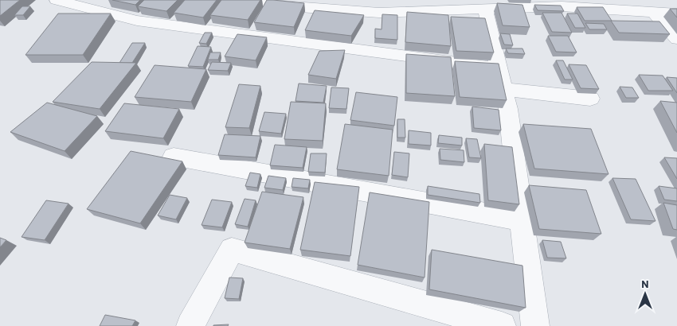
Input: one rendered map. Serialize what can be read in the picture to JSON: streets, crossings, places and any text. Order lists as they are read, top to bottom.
{
  "north": "top"
}
